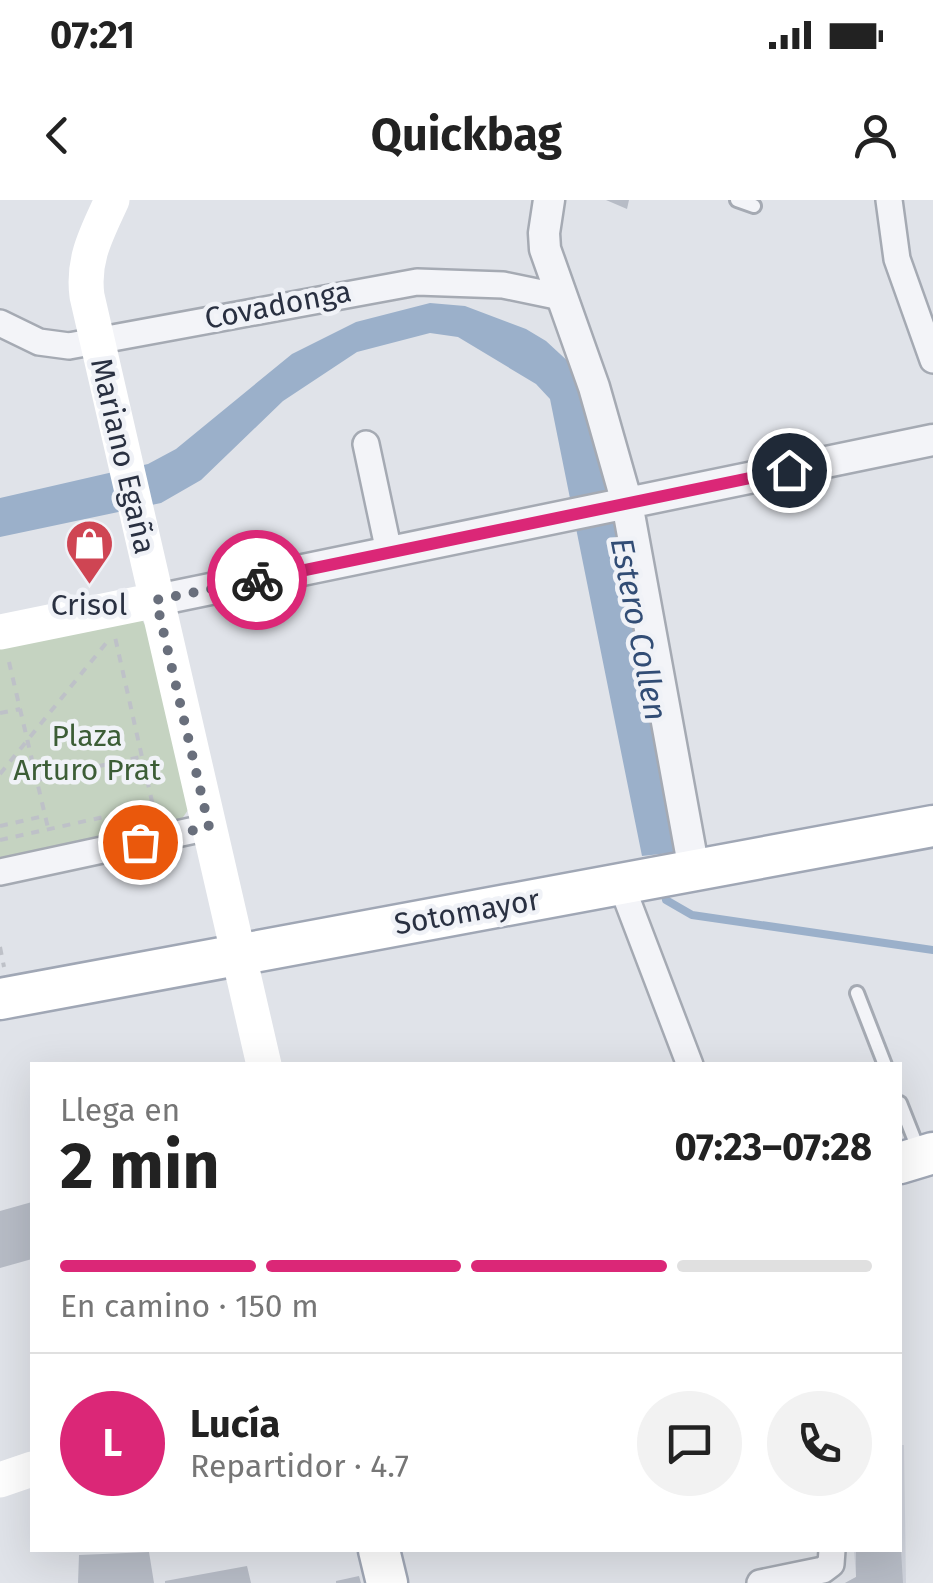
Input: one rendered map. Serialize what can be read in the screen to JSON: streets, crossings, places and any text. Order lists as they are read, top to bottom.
{
  "streets": {
    "main road": ["Mariano Egaña", "Sotomayor"],
    "street": ["Covadonga"]
  },
  "crossings": [
    ["Covadonga", "Mariano Egaña"],
    ["Mariano Egaña", "Sotomayor"]
  ],
  "water": ["Estero Collen"],
  "parks": ["Plaza Arturo Prat"],
  "places": {
    "shop": ["Crisol"]
  },
  "page": {
    "status": "07:21",
    "header": "Quickbag",
    "heading": ["2 min", "Llega en", "07:23–07:28"],
    "panel": ["Lucía", "Repartidor · 4.7"],
    "bar": "En camino · 150 m",
    "round": "L"
  }
}
